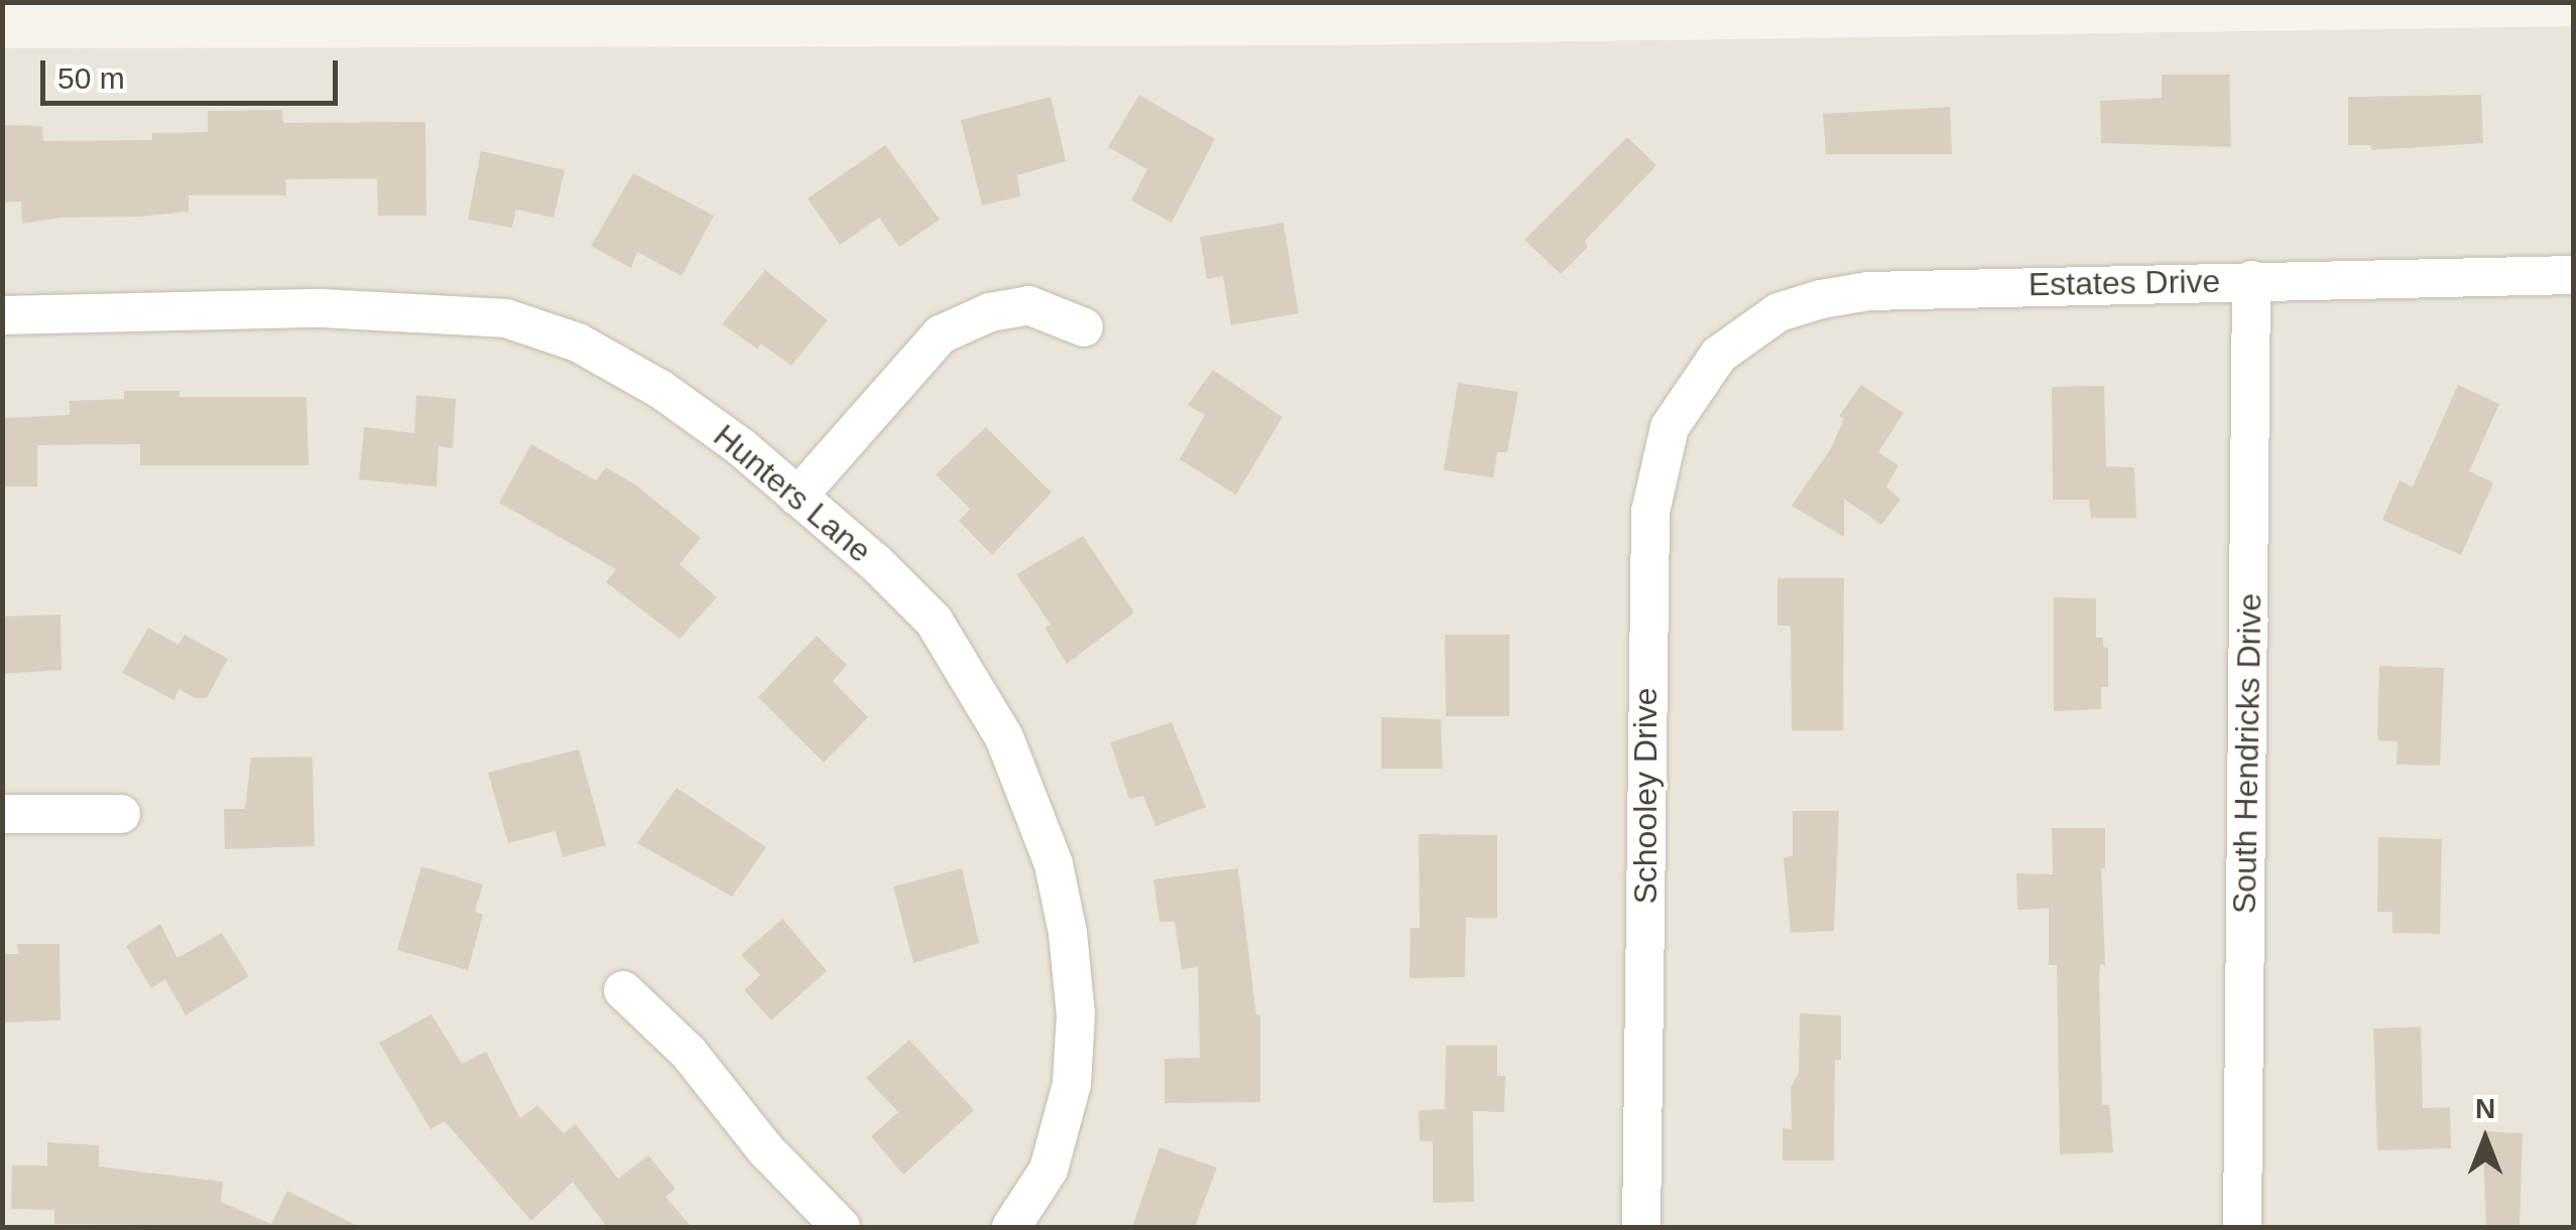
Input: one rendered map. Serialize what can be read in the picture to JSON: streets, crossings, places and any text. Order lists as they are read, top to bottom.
{
  "streets": {
    "street": [
      "Estates Drive",
      "Hunters Lane",
      "South Hendricks Drive",
      "Schooley Drive"
    ]
  },
  "crossings": [
    ["Estates Drive", "South Hendricks Drive"],
    ["Estates Drive", "Schooley Drive"]
  ],
  "scale_bar": "50 m",
  "north": "top"
}
